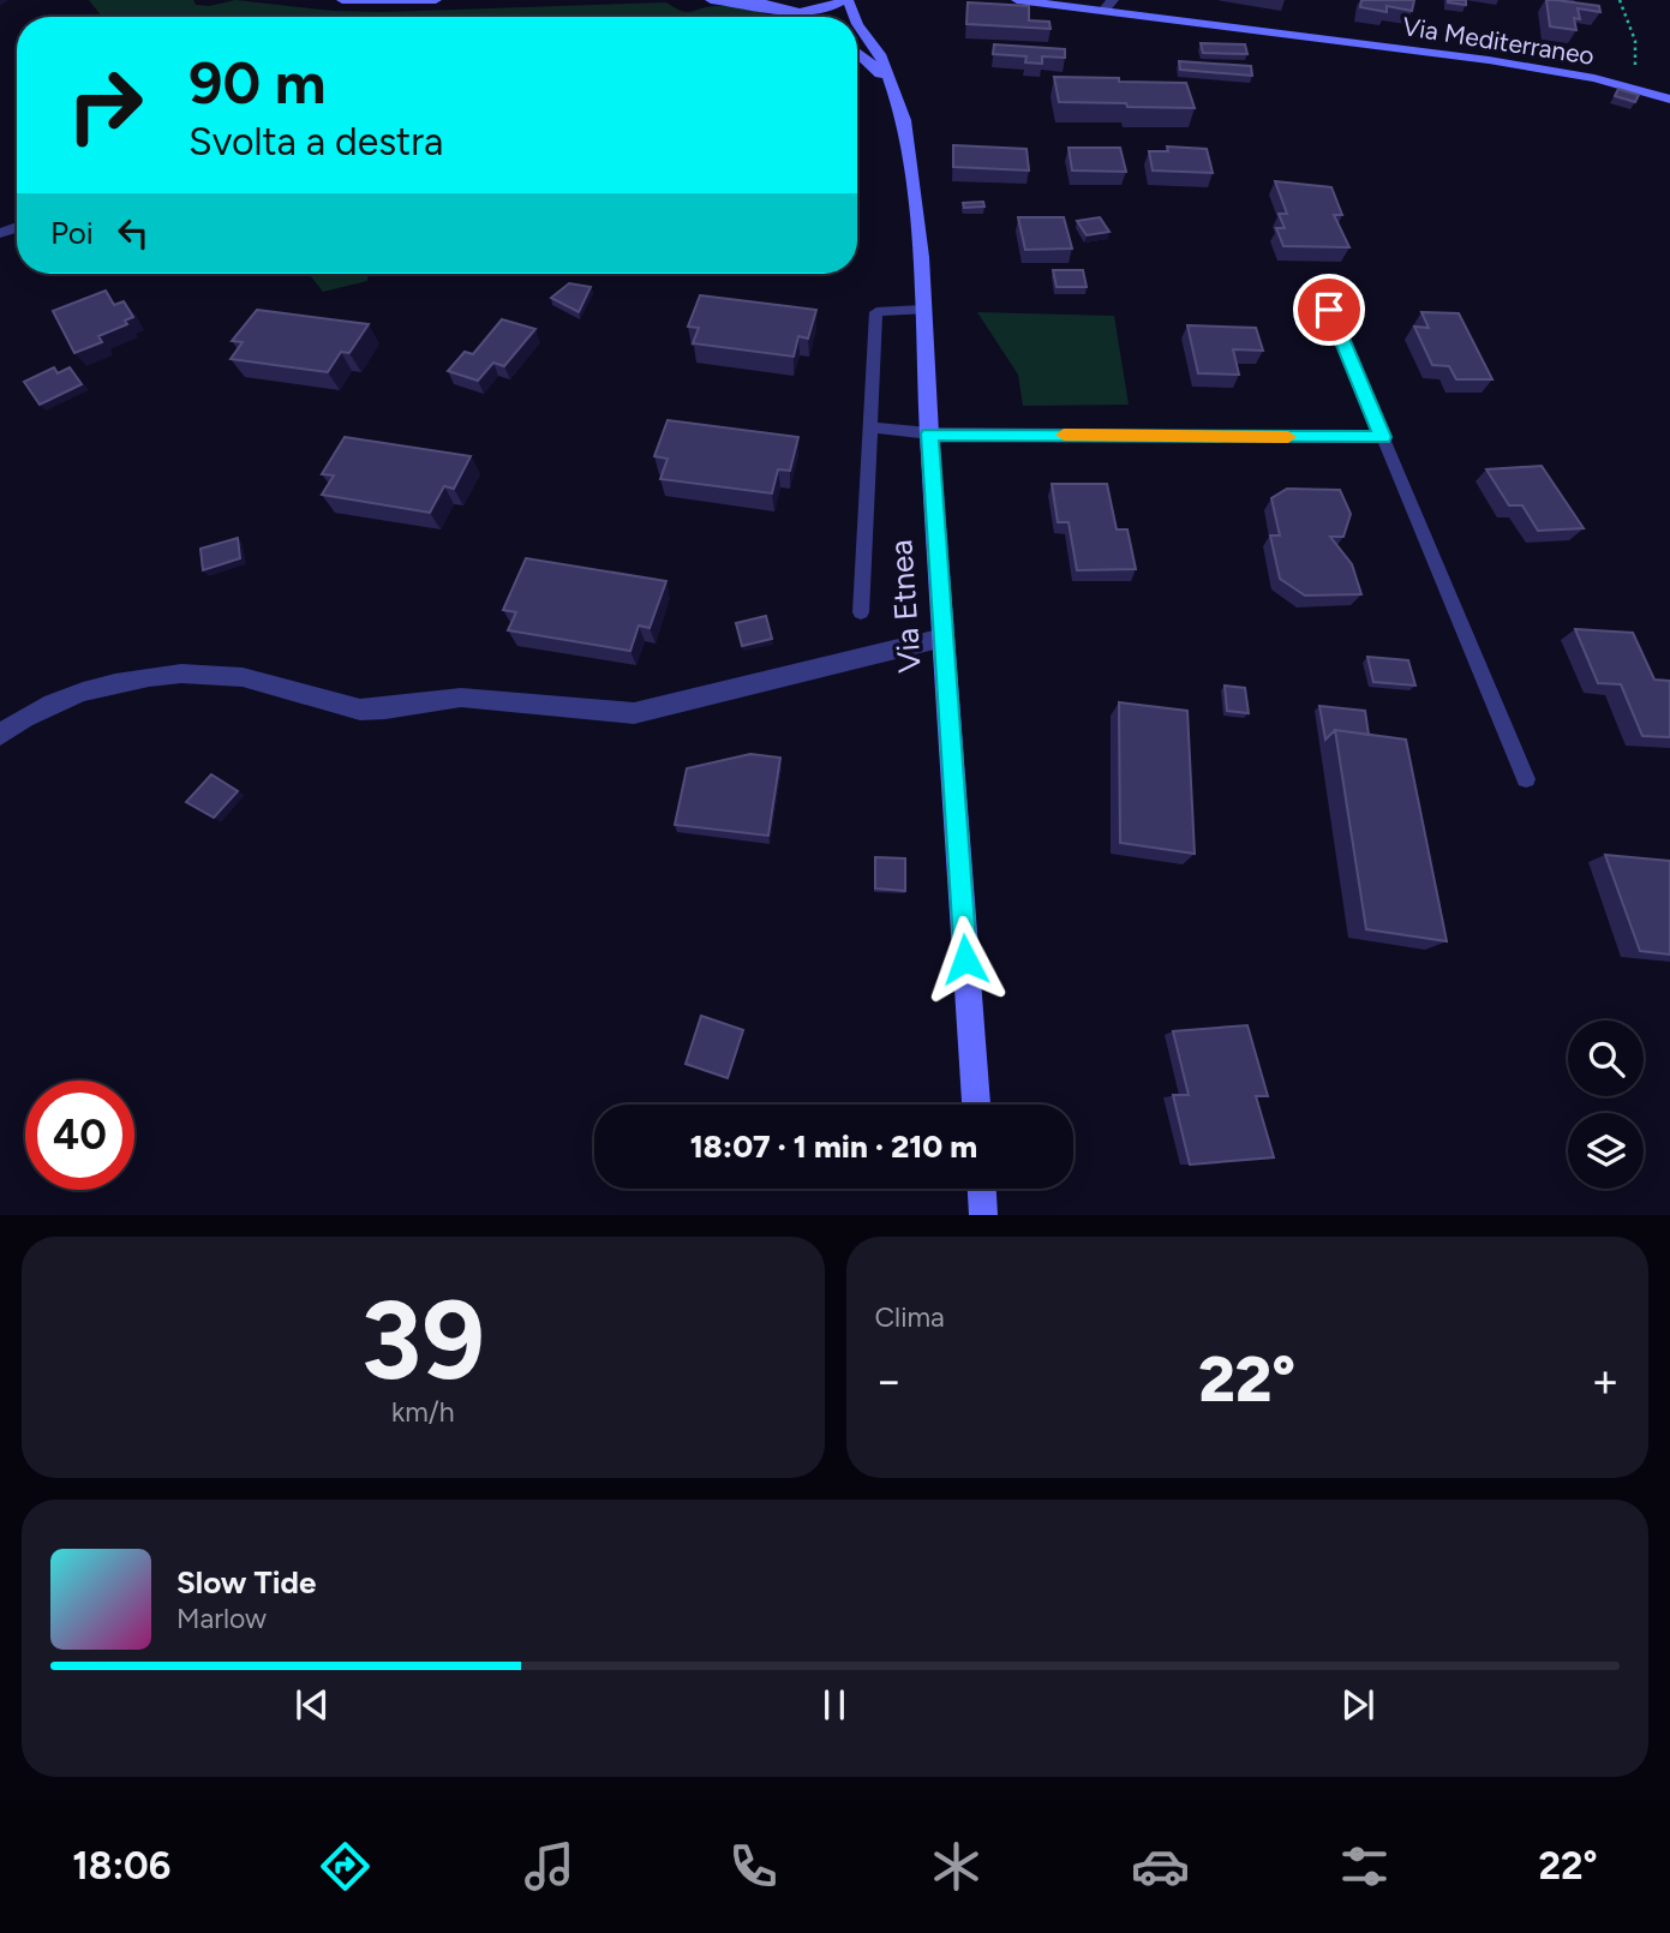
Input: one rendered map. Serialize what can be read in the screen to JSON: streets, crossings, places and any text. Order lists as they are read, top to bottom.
{
  "streets": {
    "street": ["Via Mediterraneo", "Via Etnea"]
  },
  "page": {
    "turn": ["90 m", "Svolta a destra"],
    "then": "Poi",
    "limit": "40",
    "trip": "18:07 · 1 min · 210 m",
    "tile": [
      ["39", "km/h"],
      "Clima"
    ],
    "heat": ["−", "22°", "+"],
    "song": ["Slow Tide", "Marlow"],
    "tabs": ["18:06", "22°"]
  }
}
